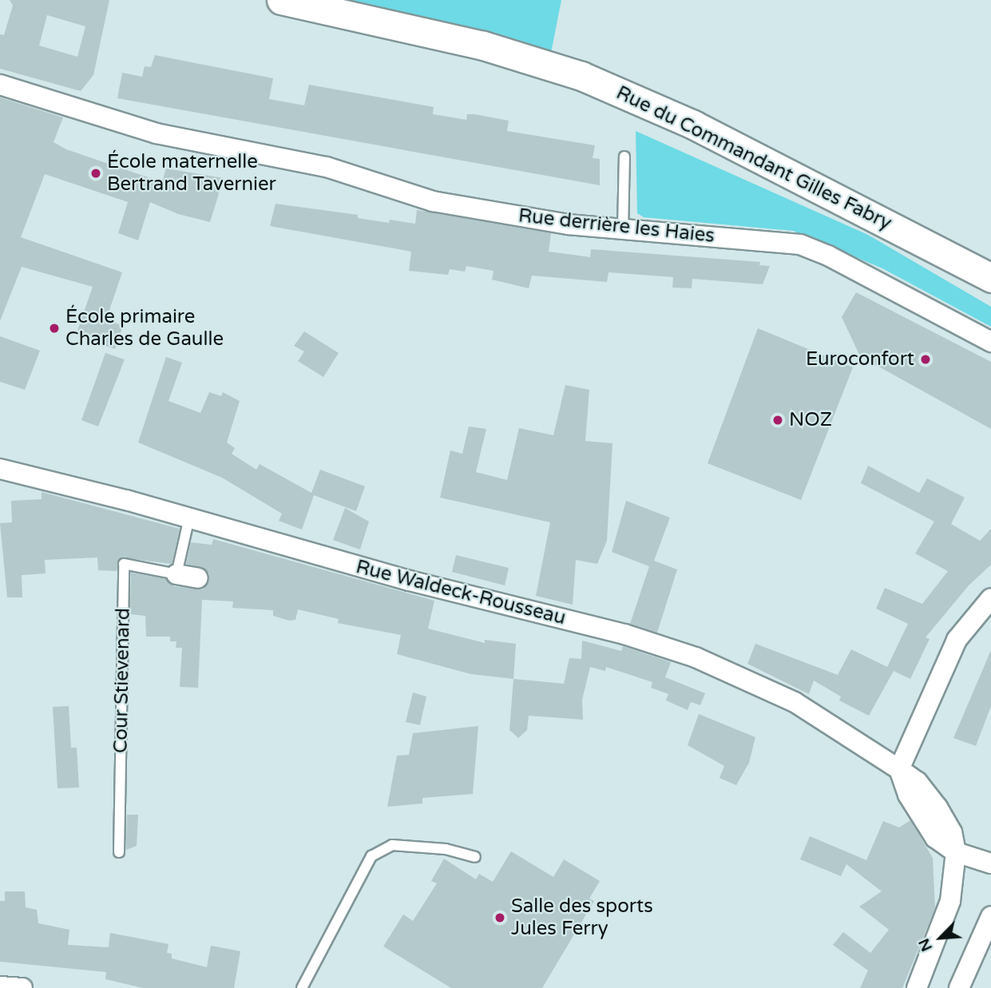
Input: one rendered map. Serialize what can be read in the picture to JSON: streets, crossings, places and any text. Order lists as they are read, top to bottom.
{
  "streets": {
    "street": [
      "Rue du Commandant Gilles Fabry",
      "Rue derrière les Haies",
      "Rue Waldeck-Rousseau",
      "Cour Stievenard"
    ]
  },
  "places": [
    "École maternelle Bertrand Tavernier",
    "École primaire Charles de Gaulle",
    "Euroconfort",
    "NOZ",
    "Salle des sports Jules Ferry"
  ],
  "north": "bottom left"
}
